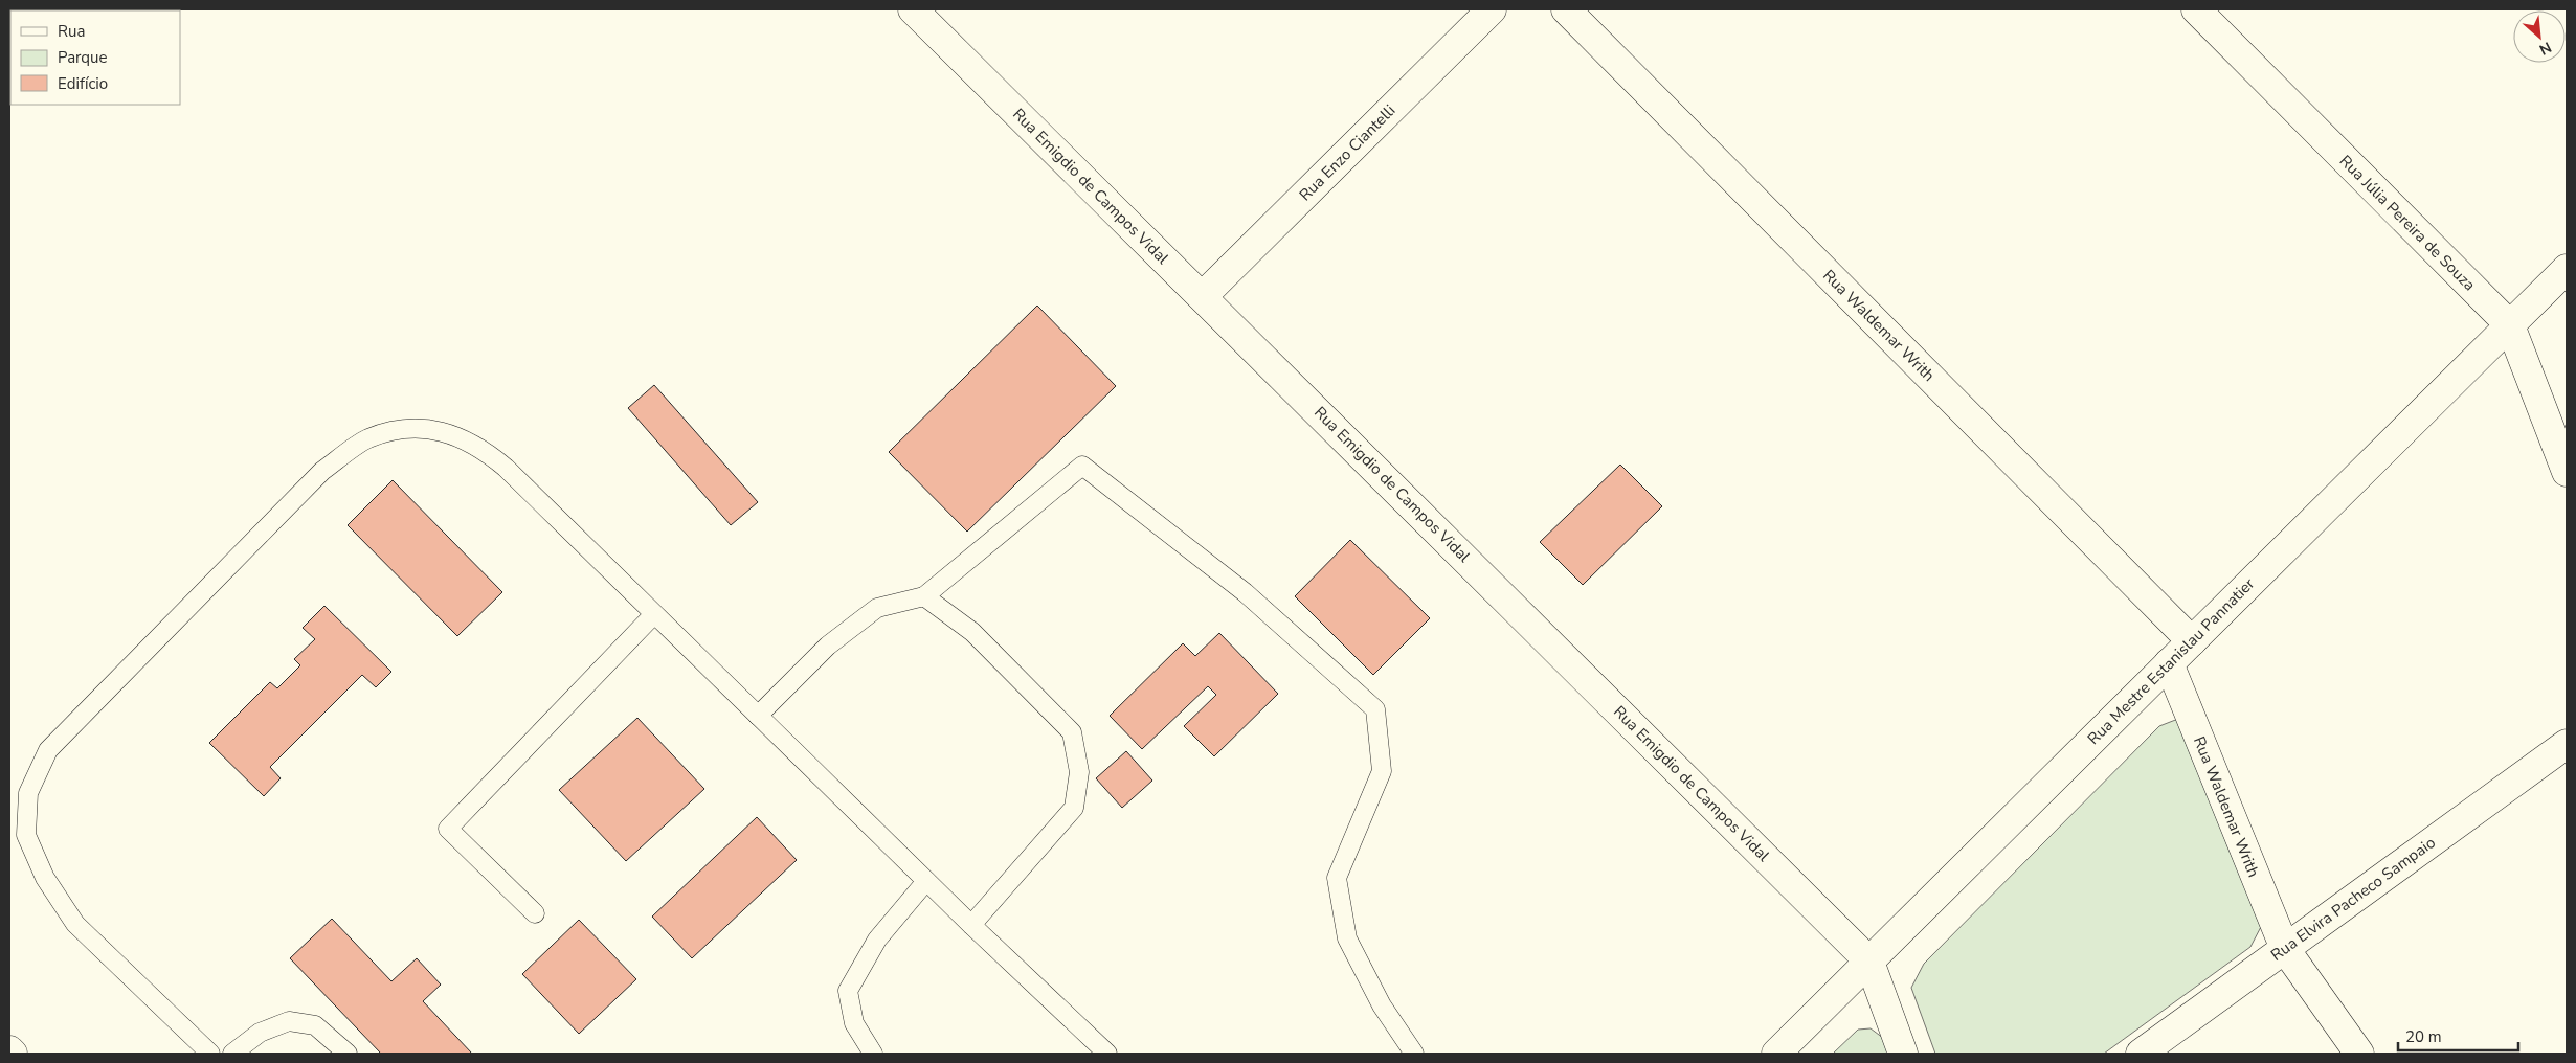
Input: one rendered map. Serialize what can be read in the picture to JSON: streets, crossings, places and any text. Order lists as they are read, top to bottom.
{
  "streets": {
    "street": [
      "Rua Enzo Ciantelli",
      "Rua Emigdio de Campos Vidal",
      "Rua Júlia Pereira de Souza",
      "Rua Waldemar Writh",
      "Rua Mestre Estanislau Pannatier",
      "Rua Elvira Pacheco Sampaio"
    ]
  },
  "crossings": [
    ["Rua Enzo Ciantelli", "Rua Emigdio de Campos Vidal"],
    ["Rua Emigdio de Campos Vidal", "Rua Mestre Estanislau Pannatier"],
    ["Rua Júlia Pereira de Souza", "Rua Mestre Estanislau Pannatier"],
    ["Rua Waldemar Writh", "Rua Mestre Estanislau Pannatier"],
    ["Rua Waldemar Writh", "Rua Elvira Pacheco Sampaio"]
  ],
  "legend": ["Rua", "Parque", "Edifício"],
  "scale_bar": "20 m",
  "north": "bottom right"
}
